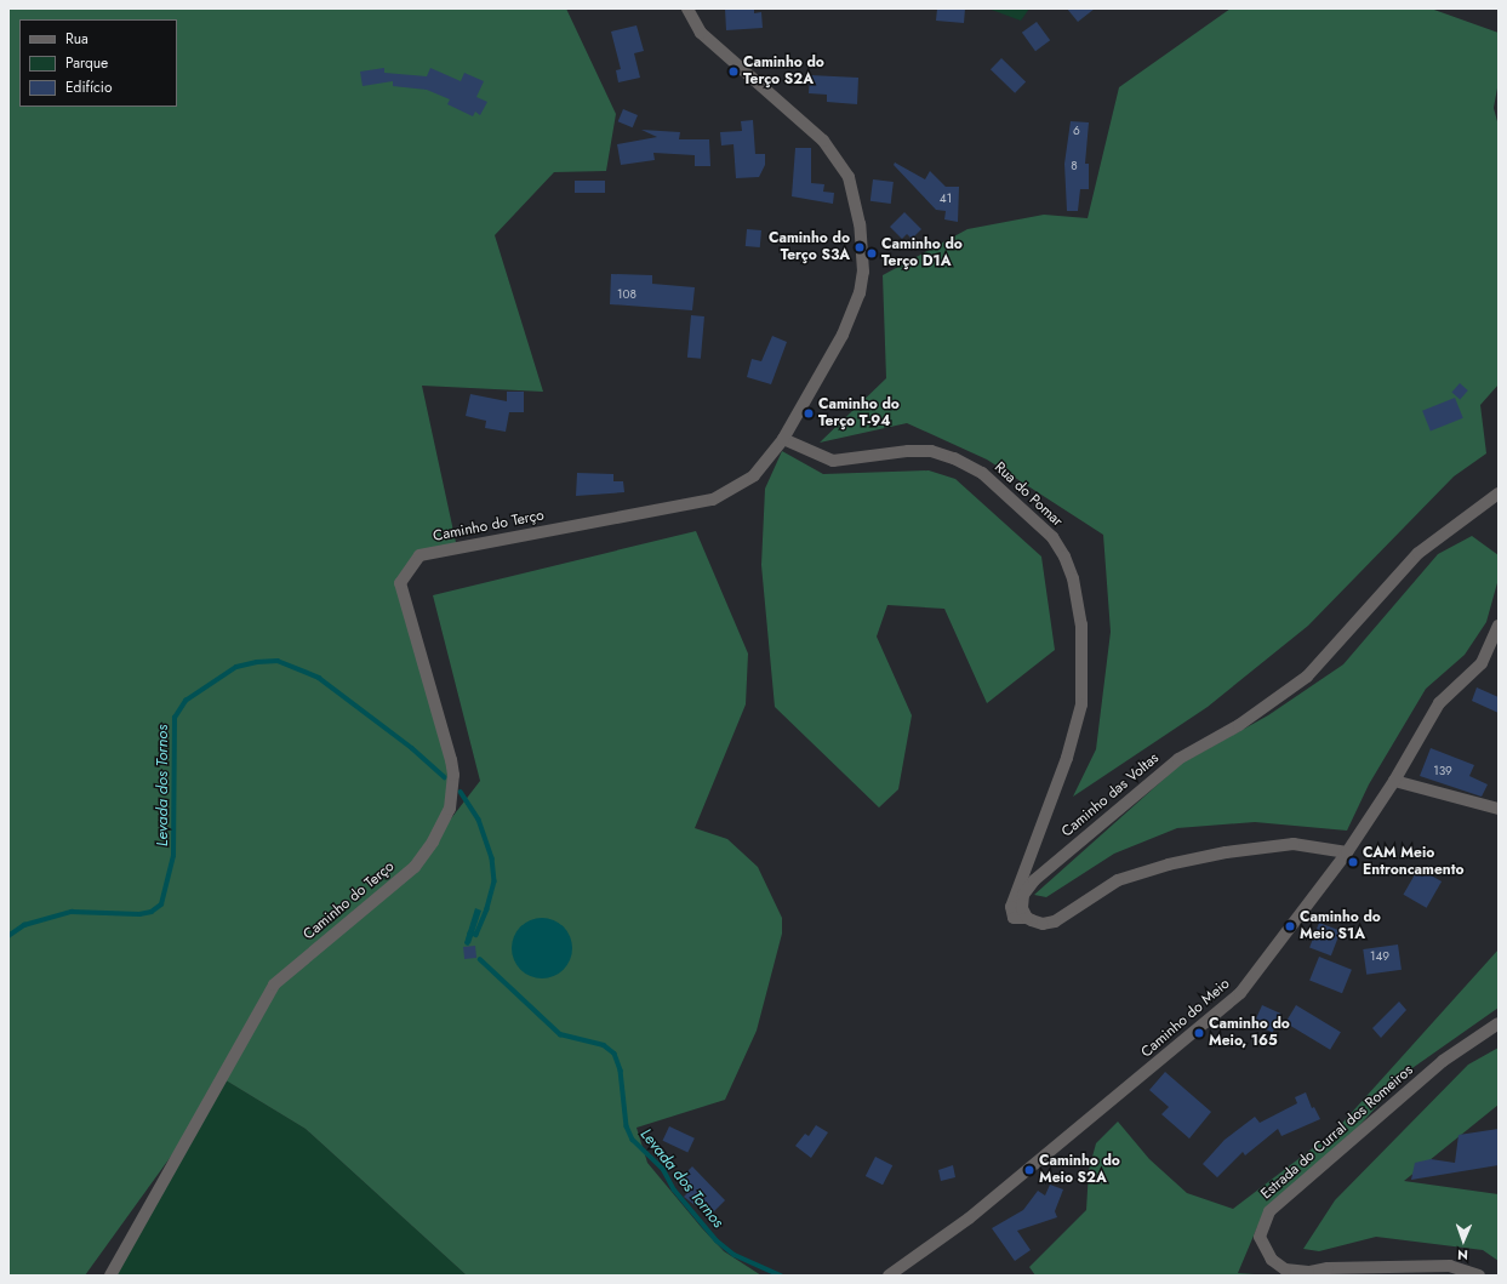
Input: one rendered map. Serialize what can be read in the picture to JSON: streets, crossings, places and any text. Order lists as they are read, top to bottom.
{
  "streets": {
    "street": [
      "Rua do Pomar",
      "Caminho do Terço",
      "Caminho das Voltas",
      "Caminho do Meio",
      "Estrada do Curral dos Romeiros"
    ]
  },
  "crossings": [
    ["Rua do Pomar", "Caminho do Terço"],
    ["Rua do Pomar", "Caminho das Voltas"]
  ],
  "water": ["Levada dos Tornos"],
  "places": [
    "Caminho do Terço S2A",
    "Caminho do Terço S3A",
    "Caminho do Terço D1A",
    "Caminho do Terço T-94",
    "CAM Meio Entroncamento",
    "Caminho do Meio S1A",
    "Caminho do Meio, 165",
    "Caminho do Meio S2A"
  ],
  "house_numbers": [
    "6",
    "8",
    "41",
    "108",
    "139",
    "149"
  ],
  "legend": ["Rua", "Parque", "Edifício"],
  "north": "bottom"
}
